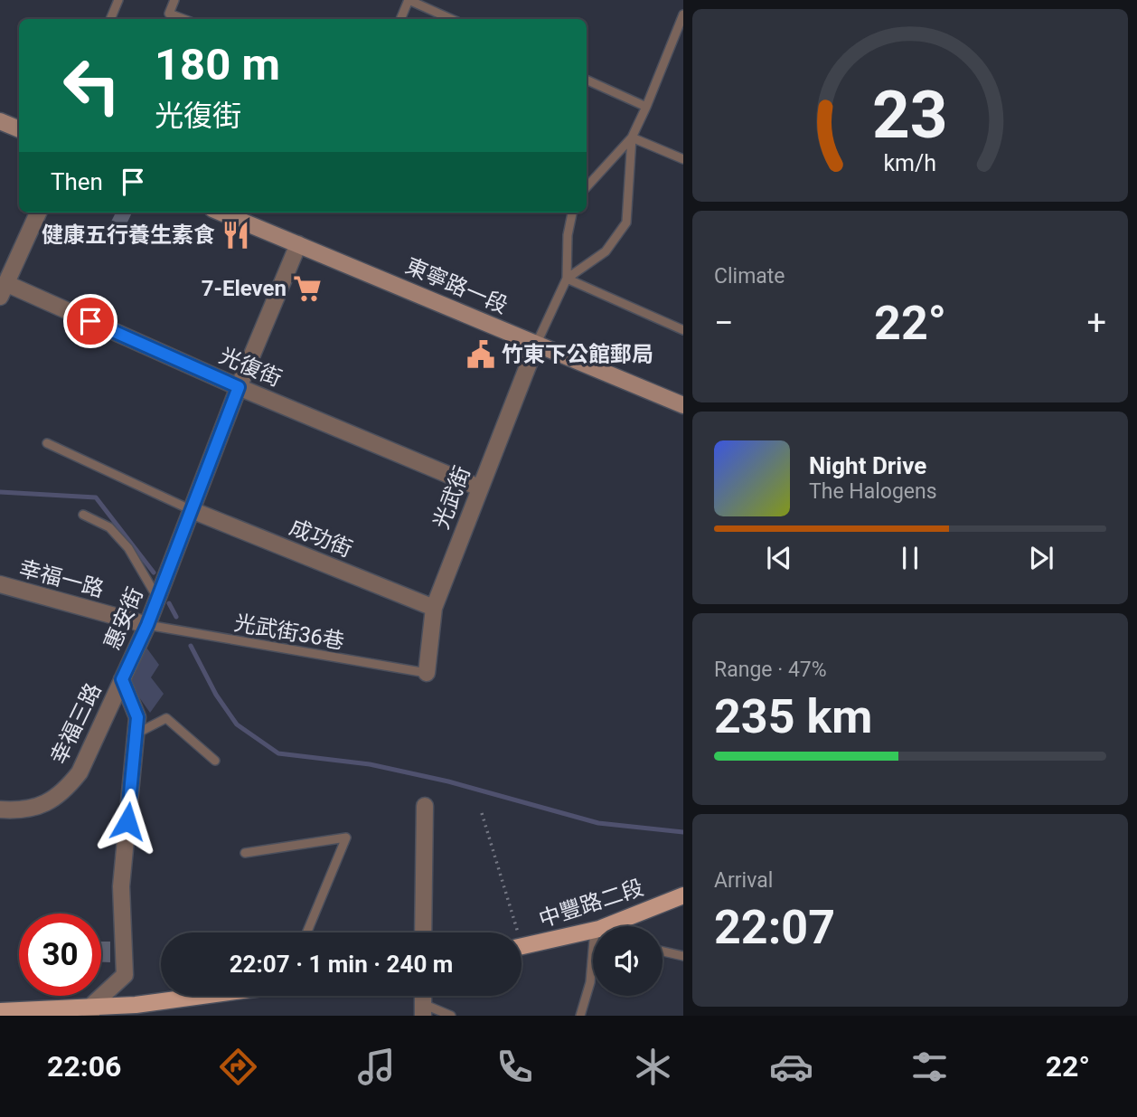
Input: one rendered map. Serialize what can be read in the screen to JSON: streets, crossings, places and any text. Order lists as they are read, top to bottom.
{
  "streets": {
    "main road": ["東寧路一段", "中豐路二段"],
    "street": [
      "光復街",
      "光武街",
      "成功街",
      "幸福一路",
      "惠安街",
      "幸福三路"
    ],
    "lane": ["光武街36巷"]
  },
  "crossings": [
    ["東寧路一段", "光武街"],
    ["東寧路一段", "惠安街"],
    ["光復街", "光武街"],
    ["光復街", "惠安街"],
    ["光武街", "成功街"],
    ["光武街", "光武街36巷"],
    ["成功街", "惠安街"],
    ["幸福一路", "惠安街"],
    ["幸福一路", "光武街36巷"],
    ["惠安街", "光武街36巷"],
    ["惠安街", "幸福三路"]
  ],
  "places": {
    "restaurant": ["健康五行養生素食"],
    "supermarket": ["7-Eleven"],
    "public building": ["竹東下公館郵局"]
  },
  "page": {
    "turn": ["180 m", "光復街"],
    "then": "Then",
    "tile": [
      "Climate",
      ["Range · 47%", "235 km"],
      ["Arrival", "22:07"]
    ],
    "heat": ["−", "22°", "+"],
    "song": ["Night Drive", "The Halogens"],
    "limit": "30",
    "trip": "22:07 · 1 min · 240 m",
    "tabs": ["22:06", "22°"],
    "gauge": ["23", "km/h"]
  }
}
